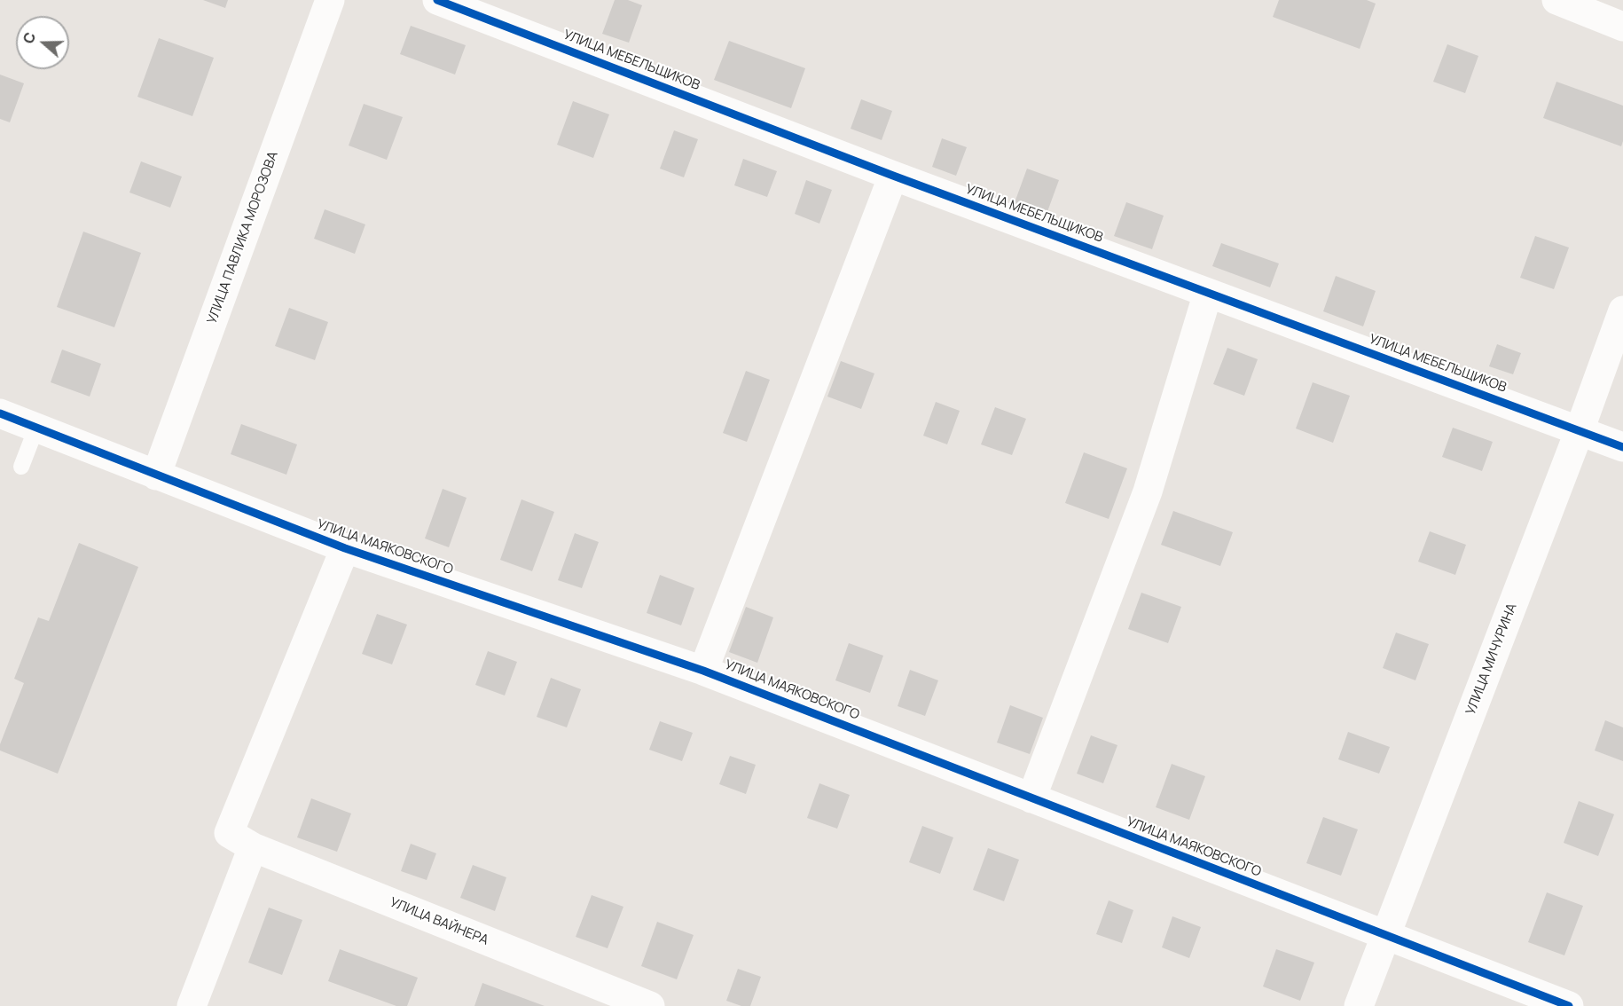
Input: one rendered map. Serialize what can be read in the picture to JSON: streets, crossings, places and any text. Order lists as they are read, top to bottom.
{
  "streets": {
    "street": [
      "УЛИЦА МЕБЕЛЬЩИКОВ",
      "УЛИЦА ПАВЛИКА МОРОЗОВА",
      "УЛИЦА МАЯКОВСКОГО",
      "УЛИЦА МИЧУРИНА",
      "УЛИЦА ВАЙНЕРА"
    ]
  },
  "crossings": [
    ["УЛИЦА МЕБЕЛЬЩИКОВ", "УЛИЦА МИЧУРИНА"],
    ["УЛИЦА ПАВЛИКА МОРОЗОВА", "УЛИЦА МАЯКОВСКОГО"],
    ["УЛИЦА МАЯКОВСКОГО", "УЛИЦА МИЧУРИНА"],
    ["УЛИЦА МАЯКОВСКОГО", "УЛИЦА ВАЙНЕРА"]
  ],
  "north": "left"
}
